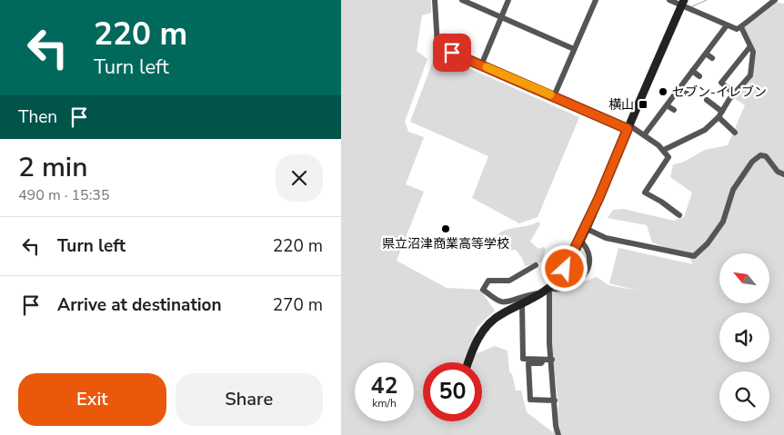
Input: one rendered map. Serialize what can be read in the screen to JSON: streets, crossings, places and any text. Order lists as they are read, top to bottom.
{
  "places": {
    "other": ["セブン-イレブン", "県立沼津商業高等学校"],
    "transit": ["横山"]
  },
  "north": "top left",
  "page": {
    "turn": ["220 m", "Turn left"],
    "then": "Then",
    "heading": ["2 min", "490 m · 15:35"],
    "list": [
      {
        "name": "Turn left",
        "value": "220 m"
      },
      {
        "name": "Arrive at destination",
        "value": "270 m"
      }
    ],
    "speed": "42 km/h",
    "limit": "50",
    "buttons": ["Exit", "Share"]
  }
}
